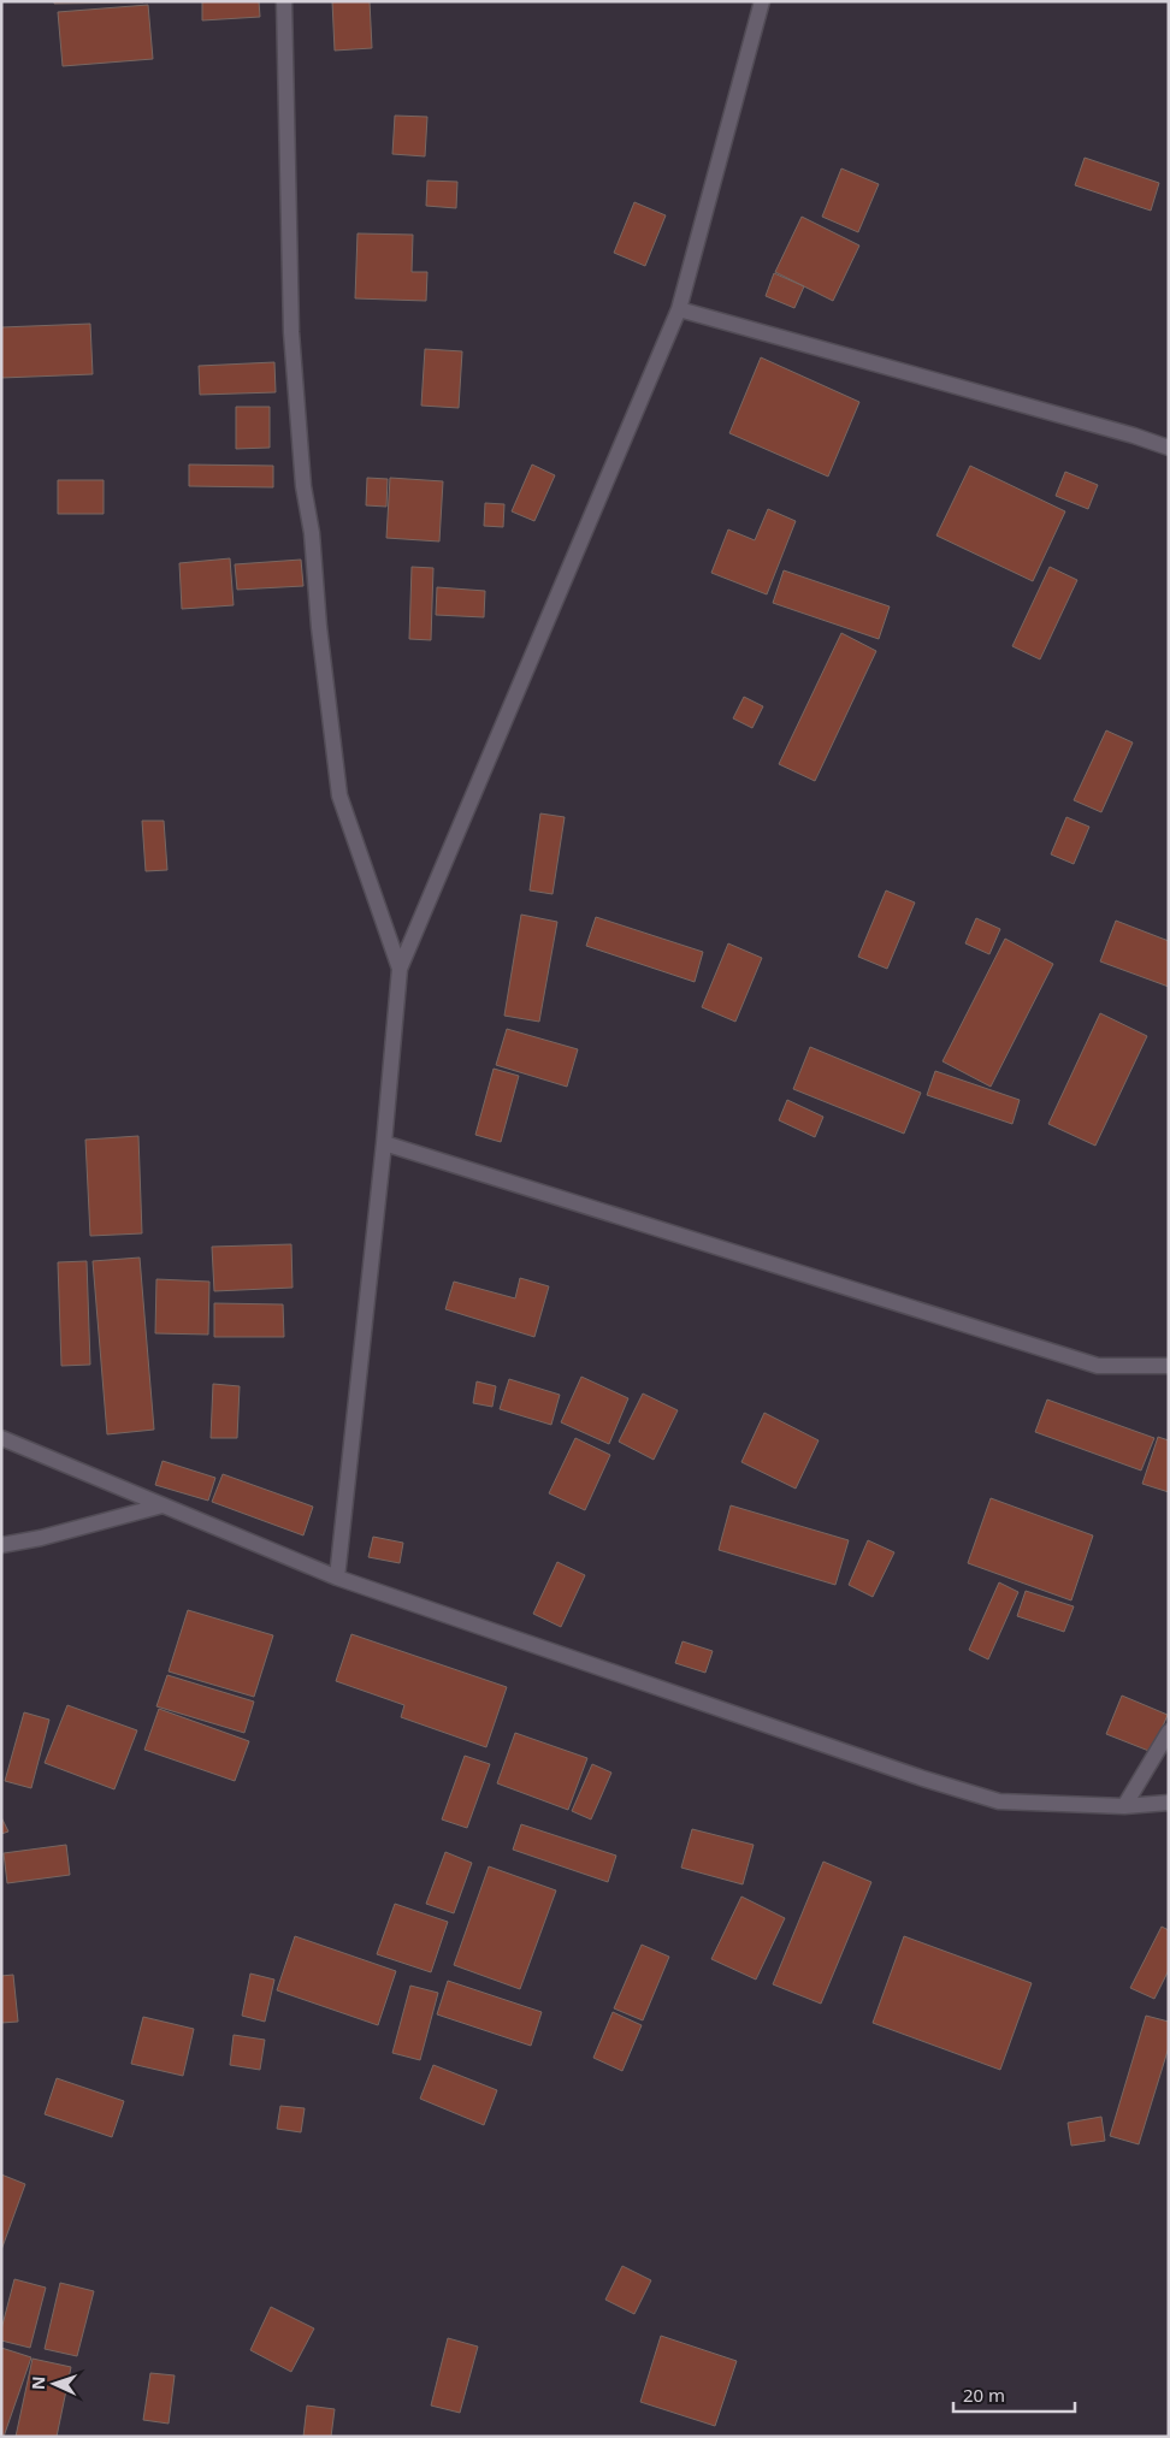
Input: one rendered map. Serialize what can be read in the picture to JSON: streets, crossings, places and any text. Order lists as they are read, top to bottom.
{
  "scale_bar": "20 m",
  "north": "left"
}
